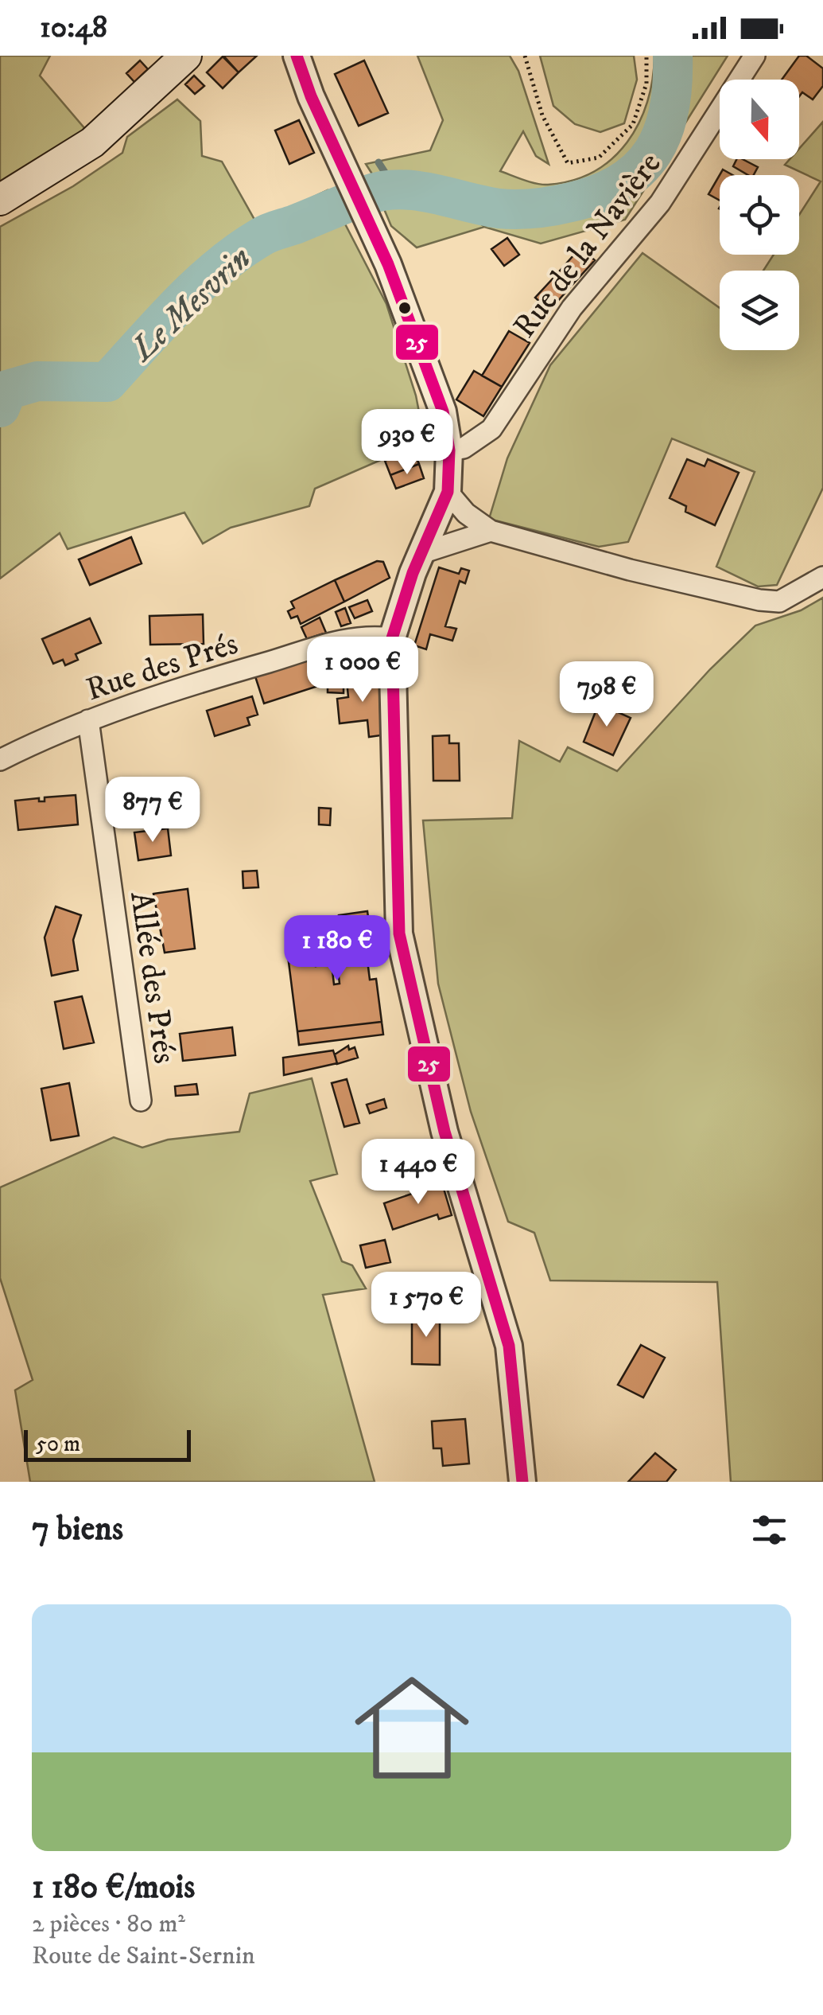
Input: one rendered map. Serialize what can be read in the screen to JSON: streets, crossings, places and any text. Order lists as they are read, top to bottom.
{
  "streets": {
    "street": ["Rue de la Navière", "Rue des Prés", "Allée des Prés"]
  },
  "crossings": [
    ["Rue des Prés", "Allée des Prés"]
  ],
  "water": ["Le Mesvrin"],
  "lines": ["transit line 25"],
  "scale_bar": "50 m",
  "north": "bottom",
  "page": {
    "status": "10:48",
    "price": [
      "930 €",
      "1 000 €",
      "798 €",
      "877 €",
      "1 180 €",
      "1 440 €",
      "1 570 €"
    ],
    "scale": "50 m",
    "heading": "7 biens",
    "list": [
      {
        "name": "1 180 €/mois",
        "note": "2 pièces · 80 m² · Route de Saint-Sernin"
      }
    ]
  }
}
